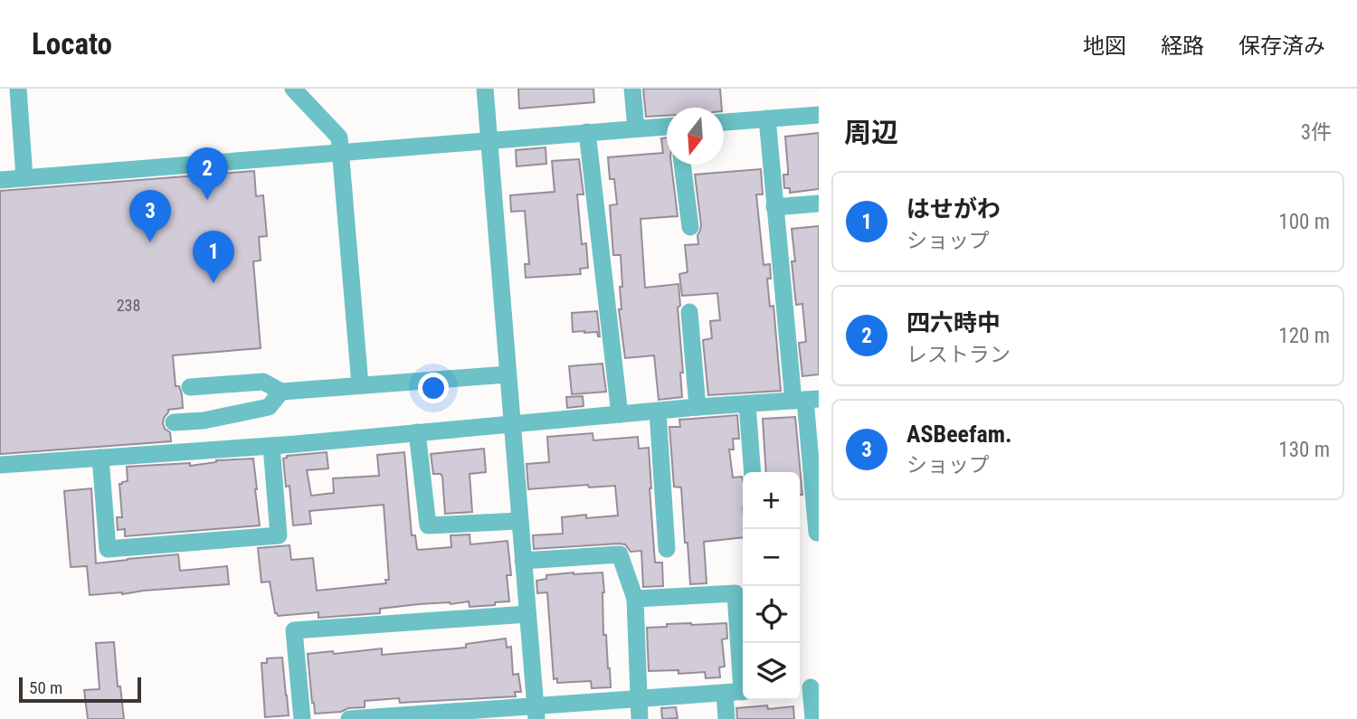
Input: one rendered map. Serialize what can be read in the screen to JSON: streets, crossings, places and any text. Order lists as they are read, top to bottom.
{
  "house_numbers": ["238"],
  "scale_bar": "50 m",
  "north": "bottom",
  "page": {
    "header": "Locato",
    "nav": ["地図", "経路", "保存済み"],
    "heading": ["周辺", "3件"],
    "pins": ["2", "3", "1"],
    "list": [
      {
        "mark": "1",
        "name": "はせがわ",
        "note": "ショップ",
        "value": "100 m"
      },
      {
        "mark": "2",
        "name": "四六時中",
        "note": "レストラン",
        "value": "120 m"
      },
      {
        "mark": "3",
        "name": "ASBeefam.",
        "note": "ショップ",
        "value": "130 m"
      }
    ],
    "map_buttons": ["+", "−"],
    "scale": "50 m"
  }
}
